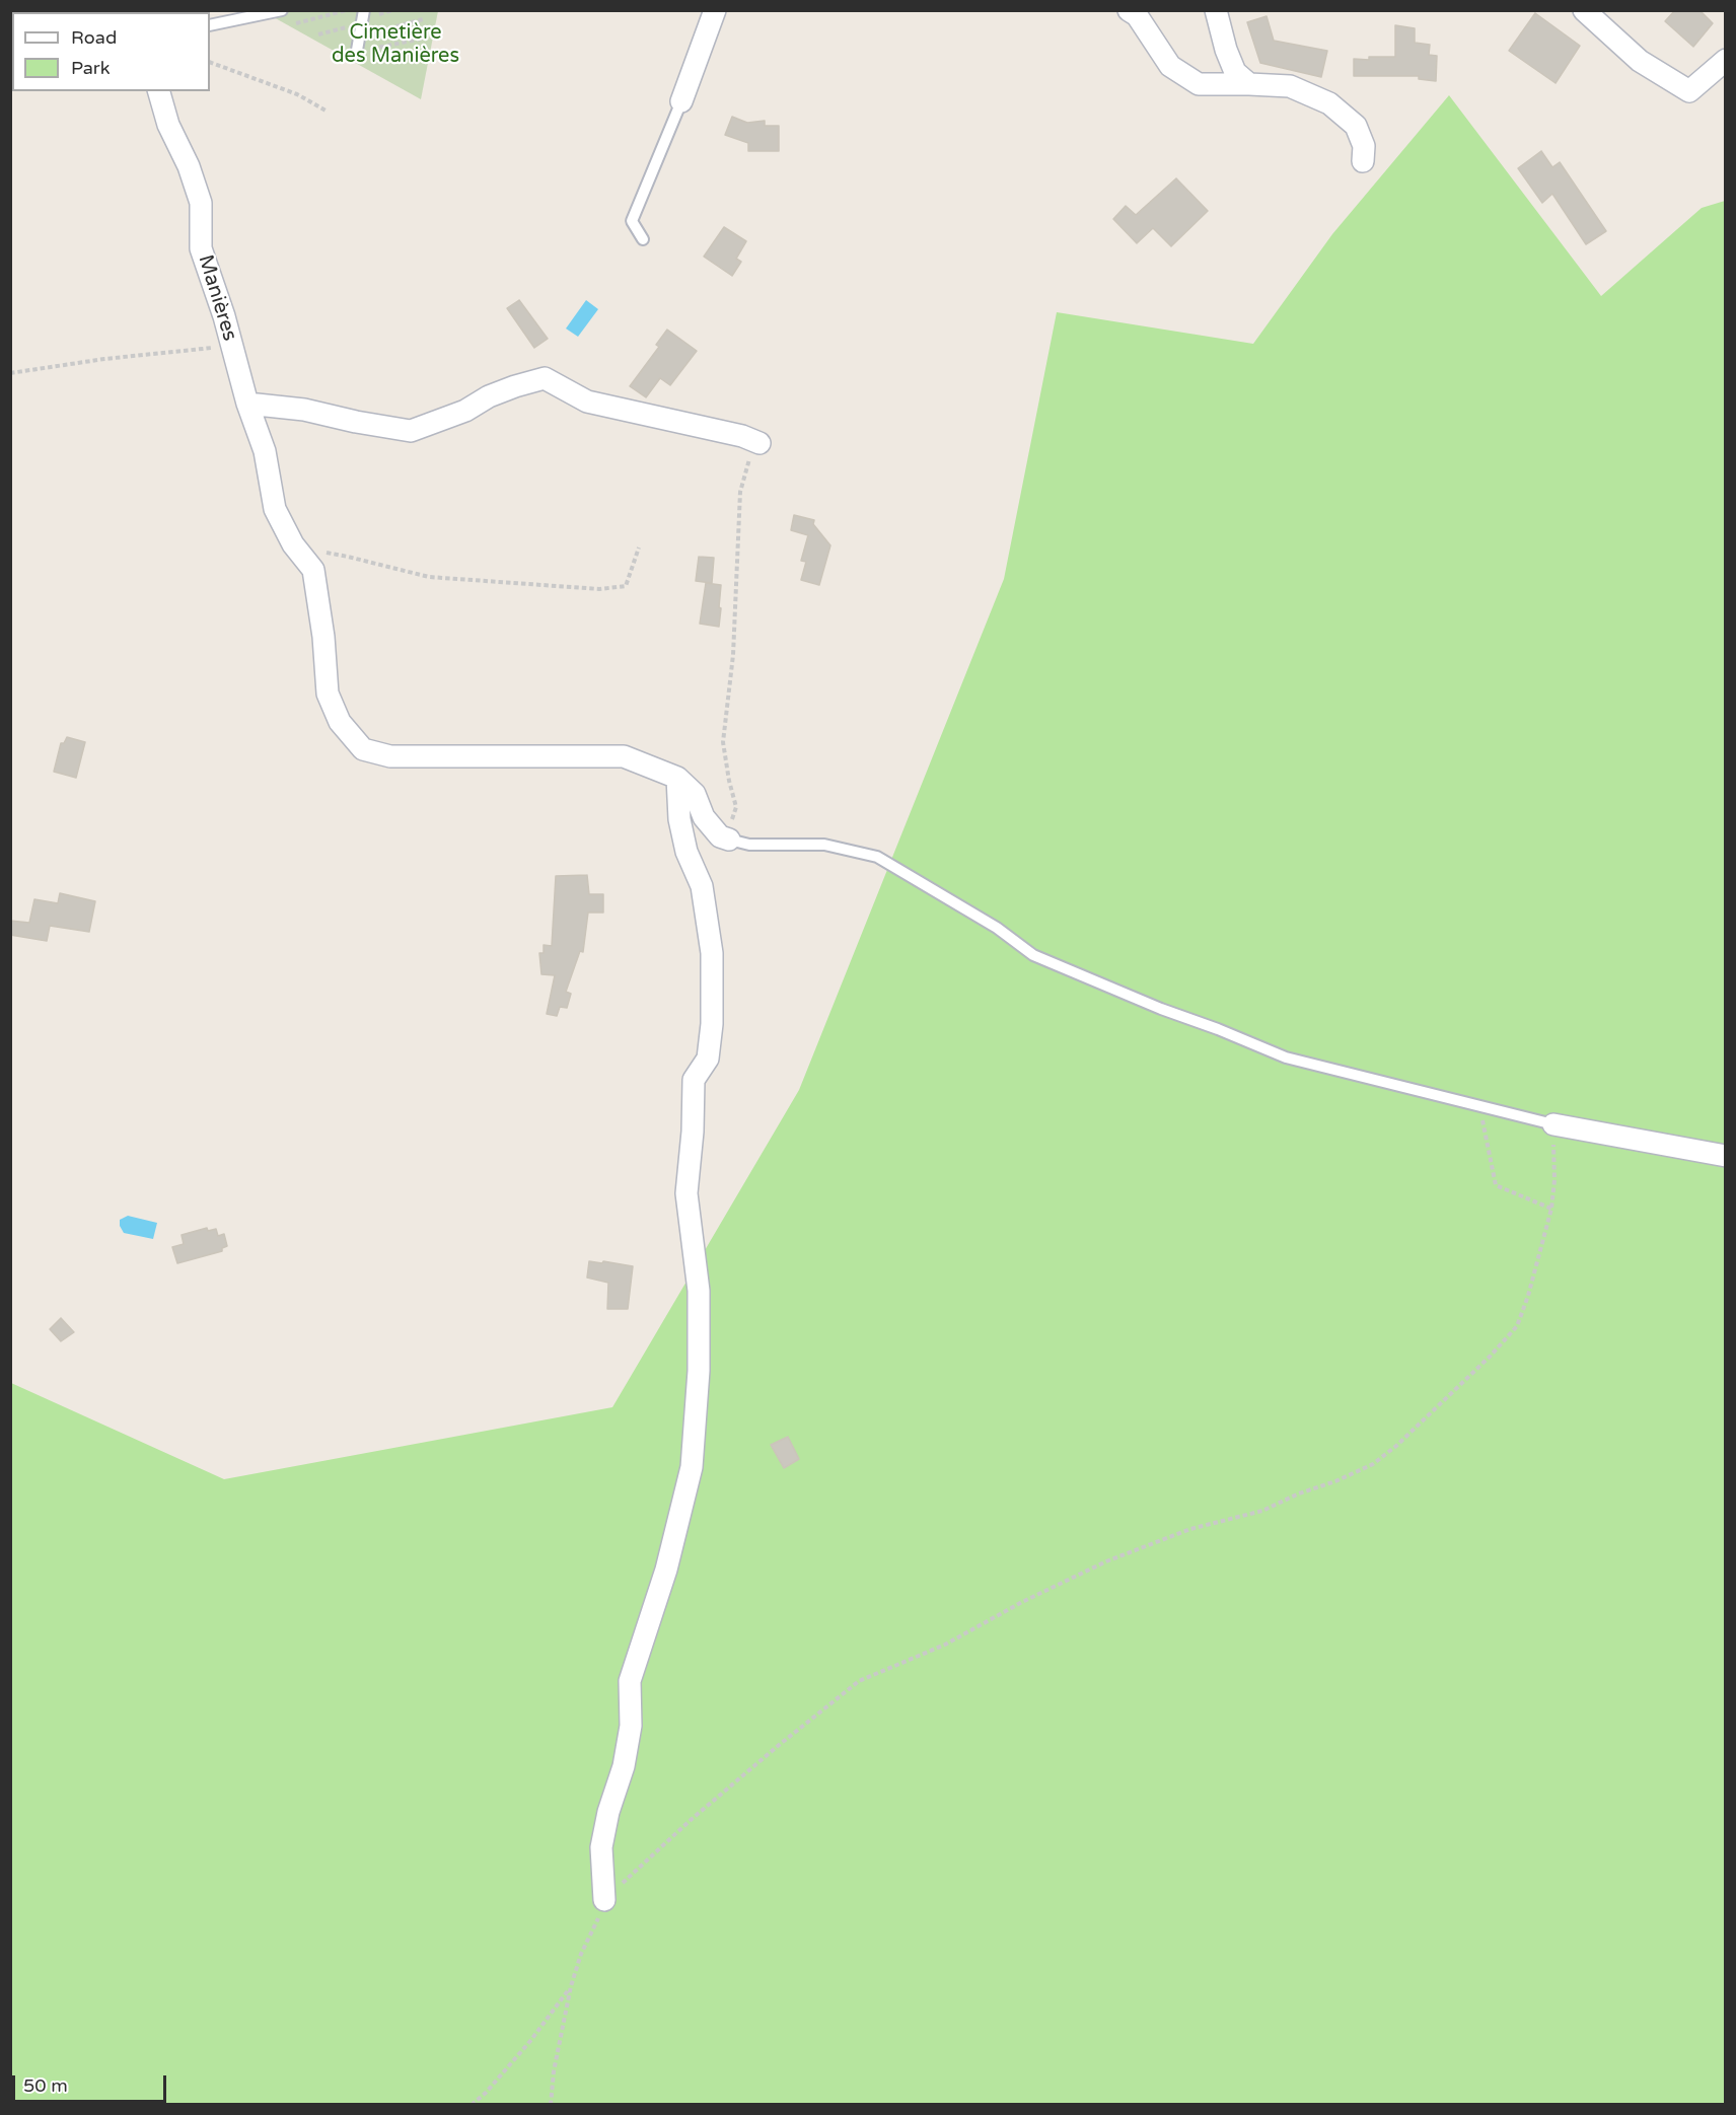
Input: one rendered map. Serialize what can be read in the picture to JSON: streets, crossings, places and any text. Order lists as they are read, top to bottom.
{
  "streets": {
    "street": ["Manières"]
  },
  "parks": ["Cimetière des Manières"],
  "legend": ["Road", "Park"],
  "scale_bar": "50 m"
}
